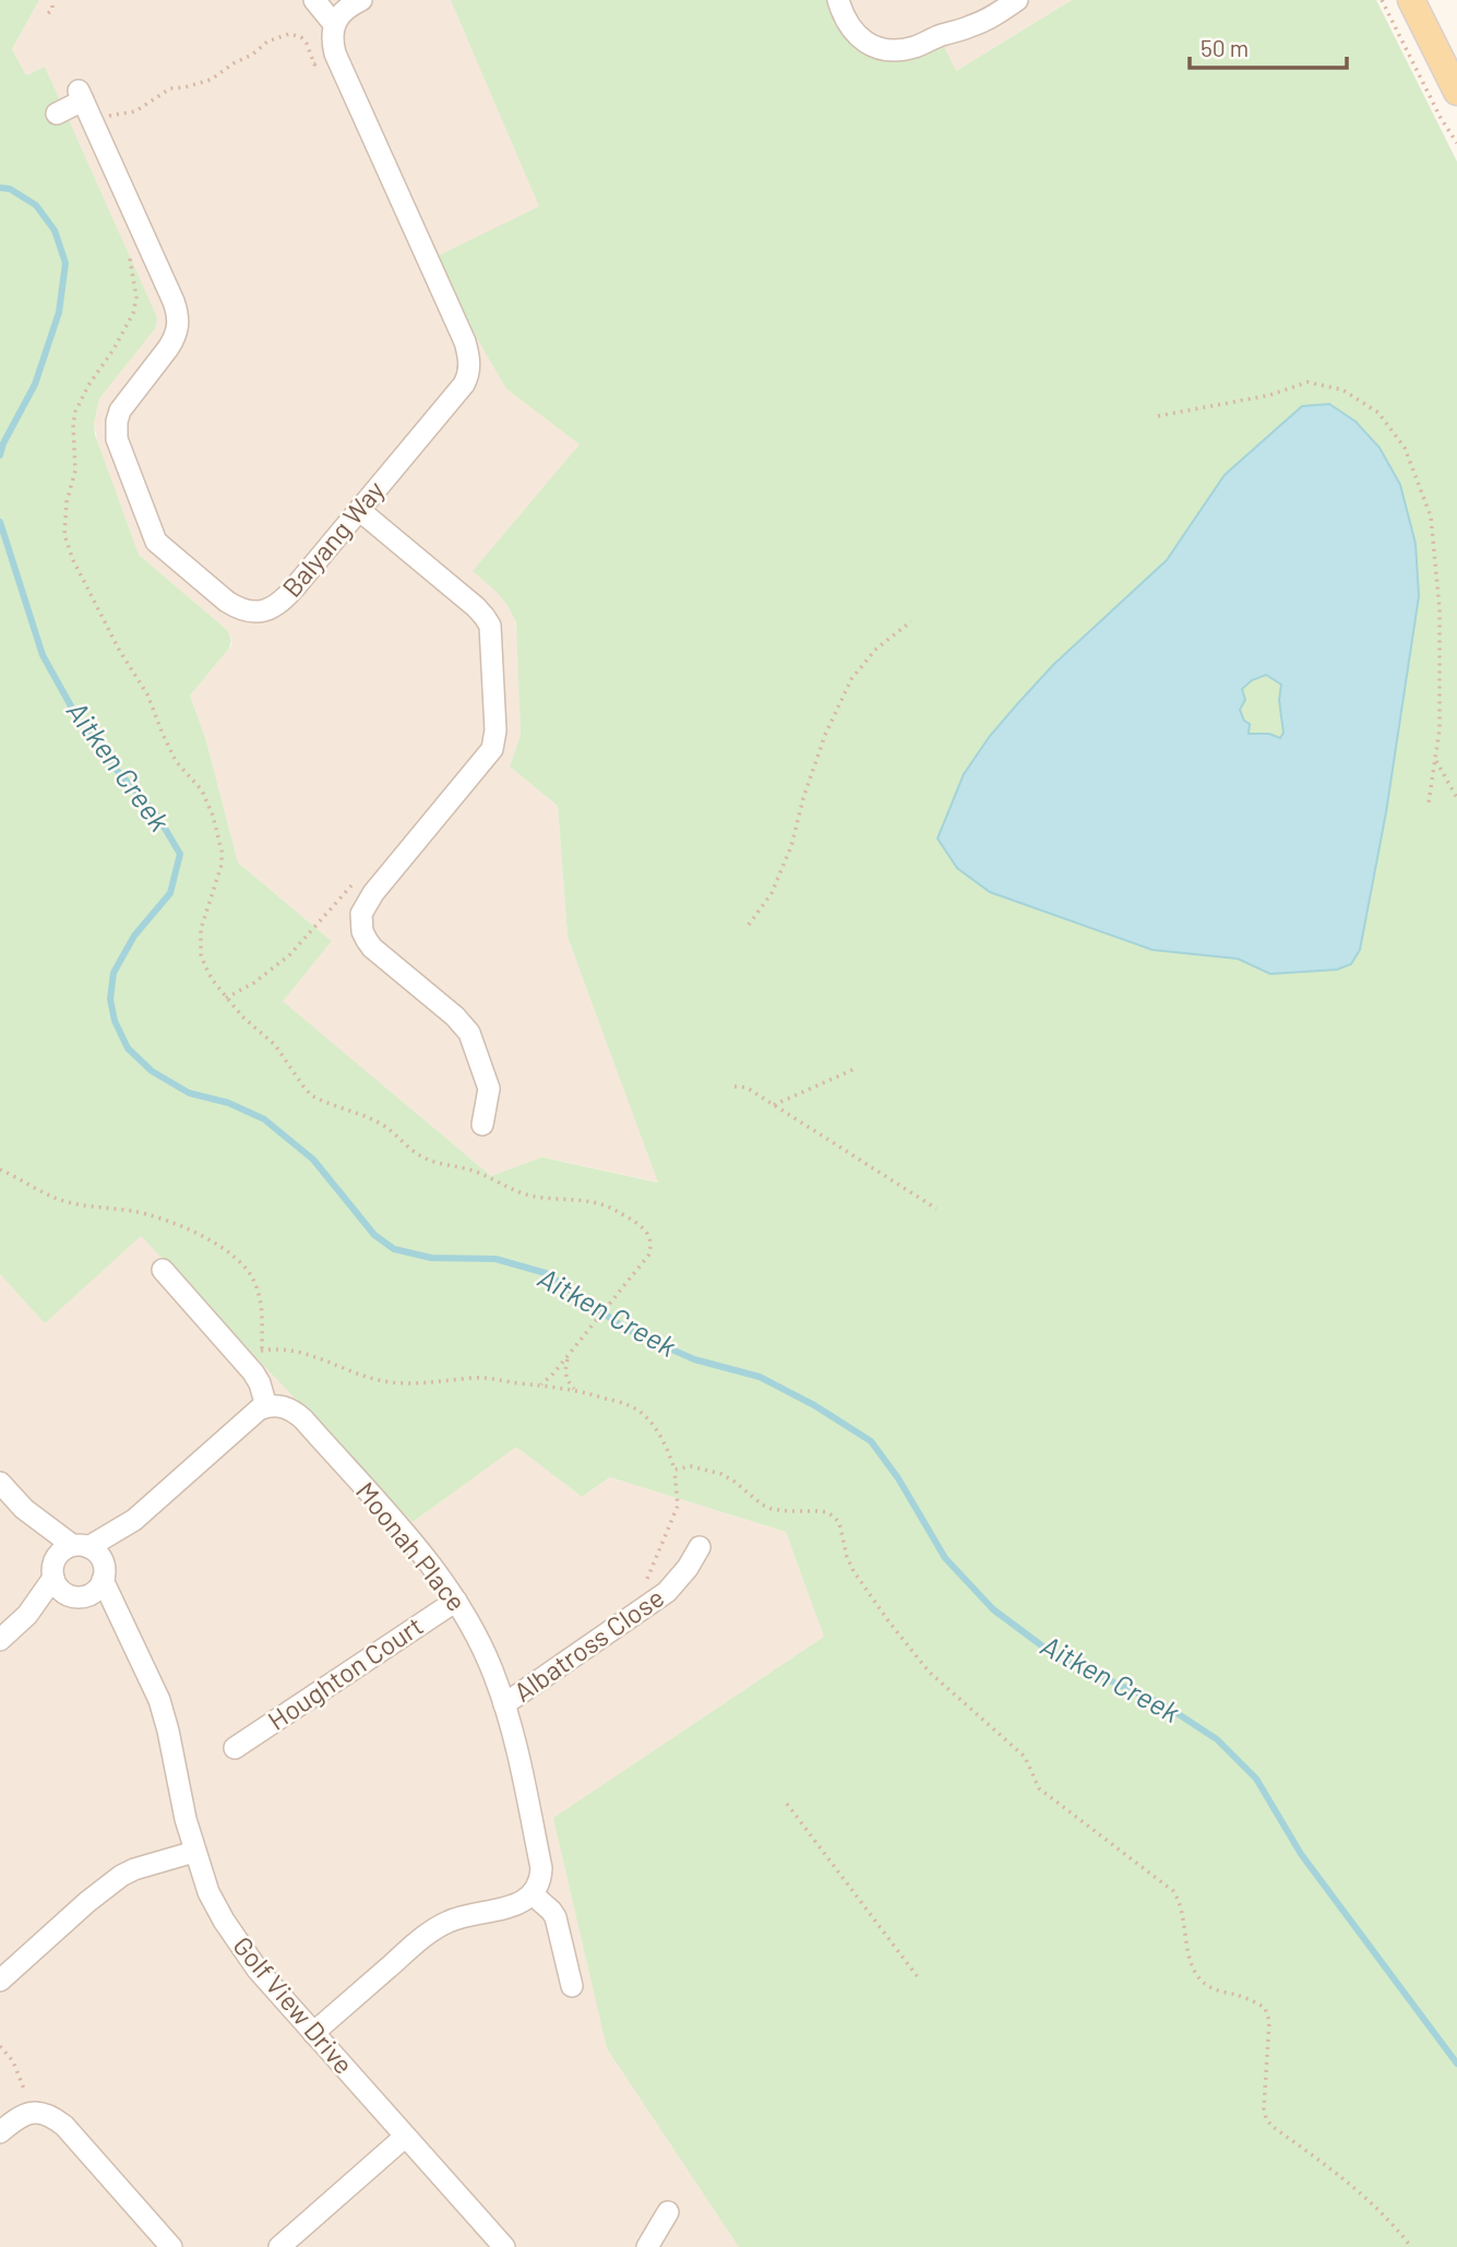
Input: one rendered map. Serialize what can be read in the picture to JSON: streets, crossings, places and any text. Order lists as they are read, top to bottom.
{
  "streets": {
    "street": [
      "Balyang Way",
      "Moonah Place",
      "Albatross Close",
      "Houghton Court",
      "Golf View Drive"
    ]
  },
  "crossings": [
    ["Moonah Place", "Albatross Close"],
    ["Moonah Place", "Houghton Court"]
  ],
  "water": ["Aitken Creek"],
  "scale_bar": "50 m"
}
